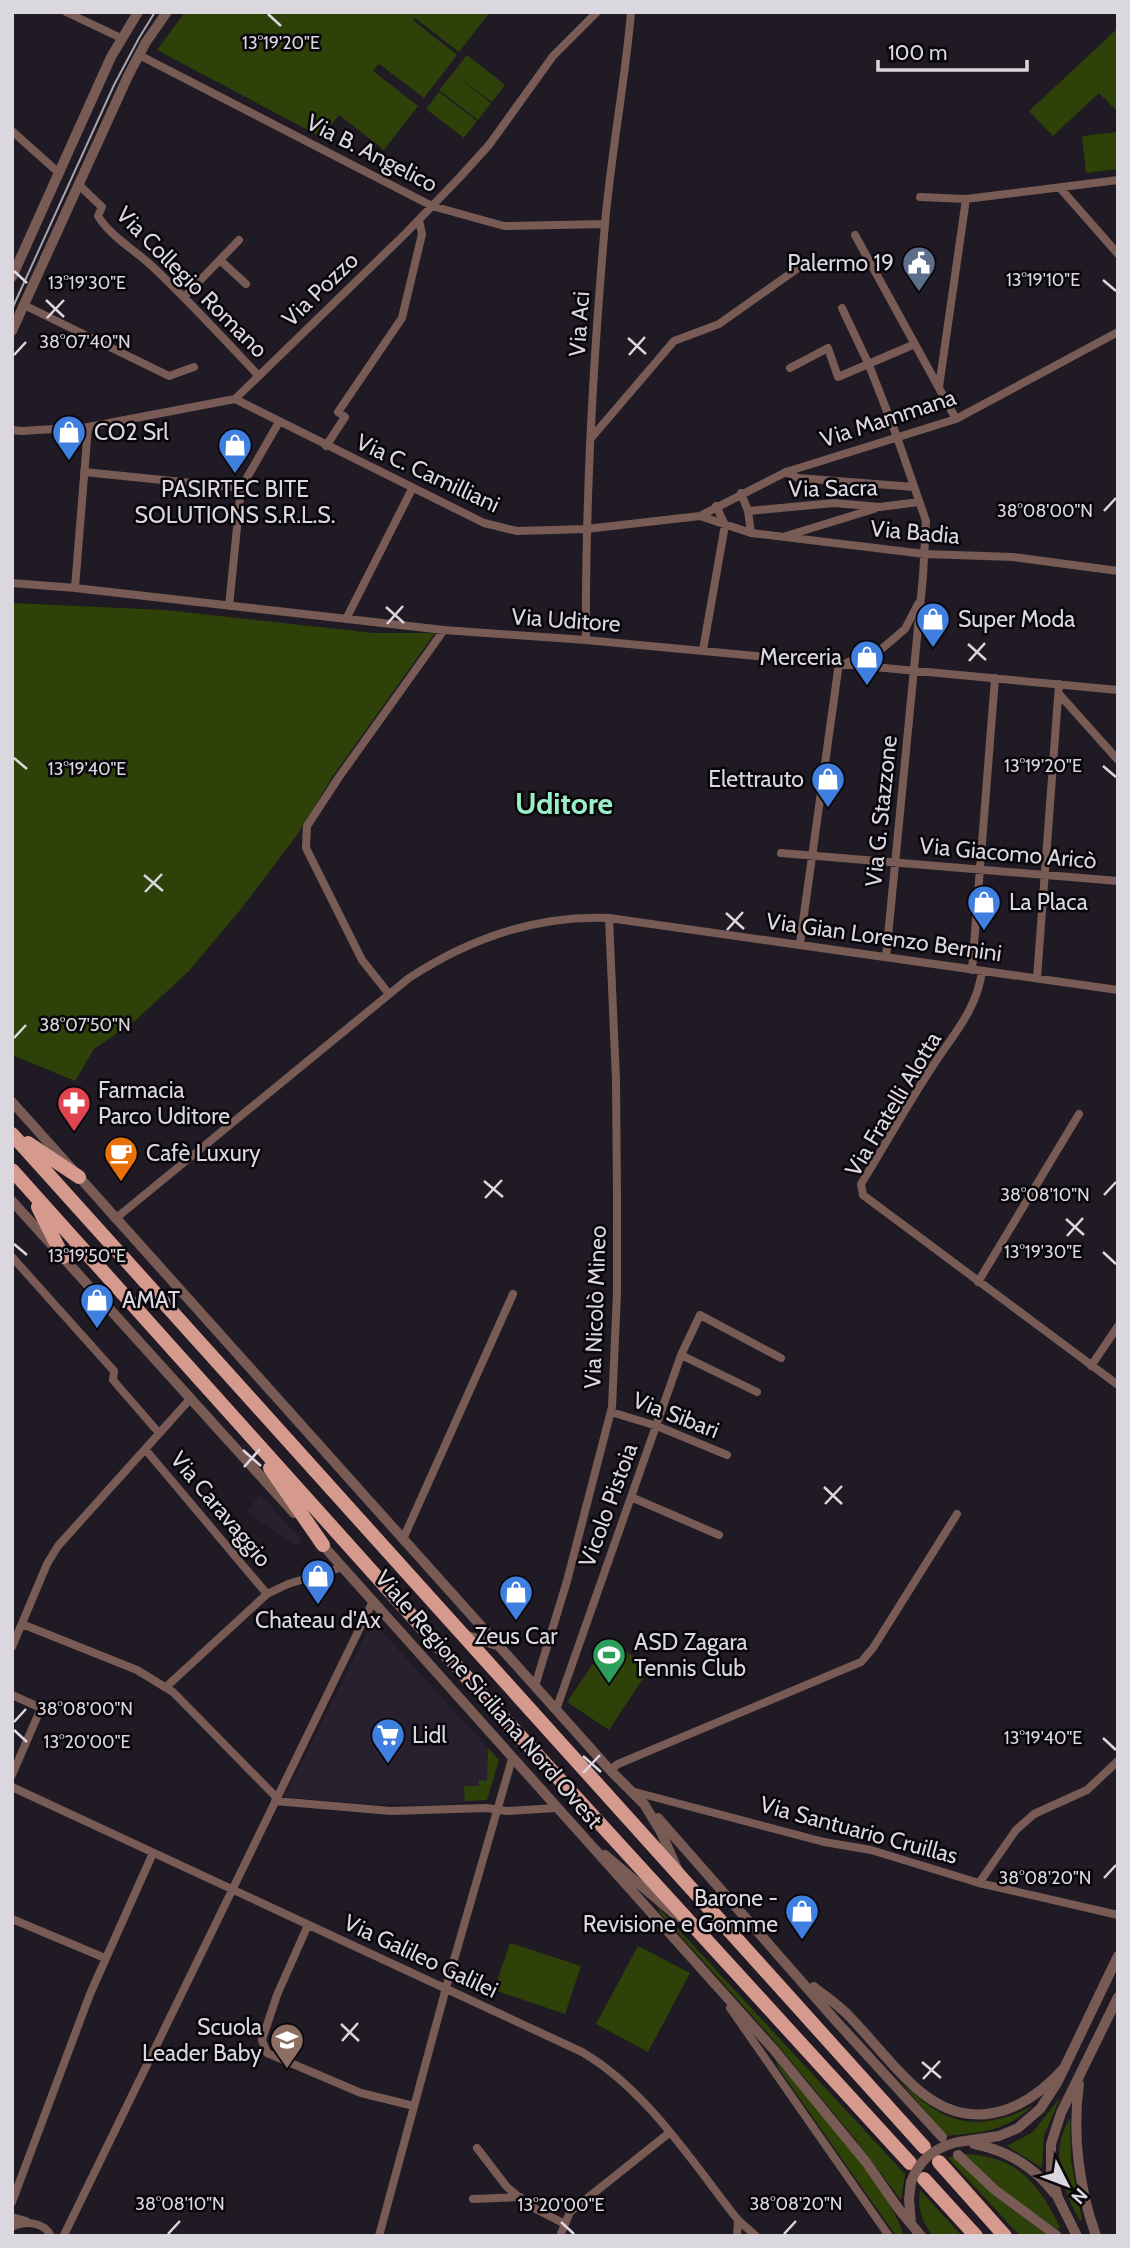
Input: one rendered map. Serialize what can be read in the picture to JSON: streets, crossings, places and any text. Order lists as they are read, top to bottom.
{
  "streets": {
    "main road": ["Viale Regione Siciliana Nord Ovest"],
    "street": [
      "Via B. Angelico",
      "Via Collegio Romano",
      "Via Pozzo",
      "Via Aci",
      "Via Mammana",
      "Via C. Camilliani",
      "Via Sacra",
      "Via Badia",
      "Via Uditore",
      "Via G. Stazzone",
      "Via Giacomo Aricò",
      "Via Gian Lorenzo Bernini",
      "Via Fratelli Alotta",
      "Via Nicolò Mineo",
      "Via Sibari",
      "Vicolo Pistoia",
      "Via Caravaggio",
      "Via Santuario Cruillas",
      "Via Galileo Galilei"
    ]
  },
  "crossings": [
    ["Via B. Angelico", "Via Pozzo"],
    ["Via B. Angelico", "Via Aci"],
    ["Via Collegio Romano", "Via Pozzo"],
    ["Via Pozzo", "Via C. Camilliani"],
    ["Via Aci", "Via C. Camilliani"],
    ["Via Aci", "Via Uditore"],
    ["Via Mammana", "Via C. Camilliani"],
    ["Via Mammana", "Via Badia"],
    ["Via Mammana", "Via G. Stazzone"],
    ["Via C. Camilliani", "Via Badia"],
    ["Via Sacra", "Via G. Stazzone"],
    ["Via Badia", "Via G. Stazzone"],
    ["Via Uditore", "Via G. Stazzone"],
    ["Via G. Stazzone", "Via Giacomo Aricò"],
    ["Via G. Stazzone", "Via Gian Lorenzo Bernini"],
    ["Via Gian Lorenzo Bernini", "Via Fratelli Alotta"],
    ["Via Gian Lorenzo Bernini", "Via Nicolò Mineo"],
    ["Via Nicolò Mineo", "Via Sibari"],
    ["Via Sibari", "Vicolo Pistoia"]
  ],
  "districts": ["Uditore"],
  "places": {
    "public building": ["Palermo 19"],
    "shop": [
      "CO2 Srl",
      "PASIRTEC BITE SOLUTIONS S.R.L.S.",
      "Super Moda",
      "Merceria",
      "Elettrauto",
      "La Placa",
      "AMAT",
      "Chateau d'Ax",
      "Zeus Car",
      "Barone - Revisione e Gomme"
    ],
    "pharmacy": ["Farmacia Parco Uditore"],
    "cafe": ["Cafè Luxury"],
    "sports": ["ASD Zagara Tennis Club"],
    "supermarket": ["Lidl"],
    "school or university": ["Scuola Leader Baby"]
  },
  "scale_bar": "100 m",
  "north": "bottom right",
  "coordinates": [
    "13°19'20\"E",
    "13°19'10\"E",
    "13°19'30\"E",
    "38°07'40\"N",
    "38°08'00\"N",
    "13°19'40\"E",
    "38°07'50\"N",
    "38°08'10\"N",
    "13°19'50\"E",
    "13°20'00\"E",
    "38°08'20\"N"
  ]
}
